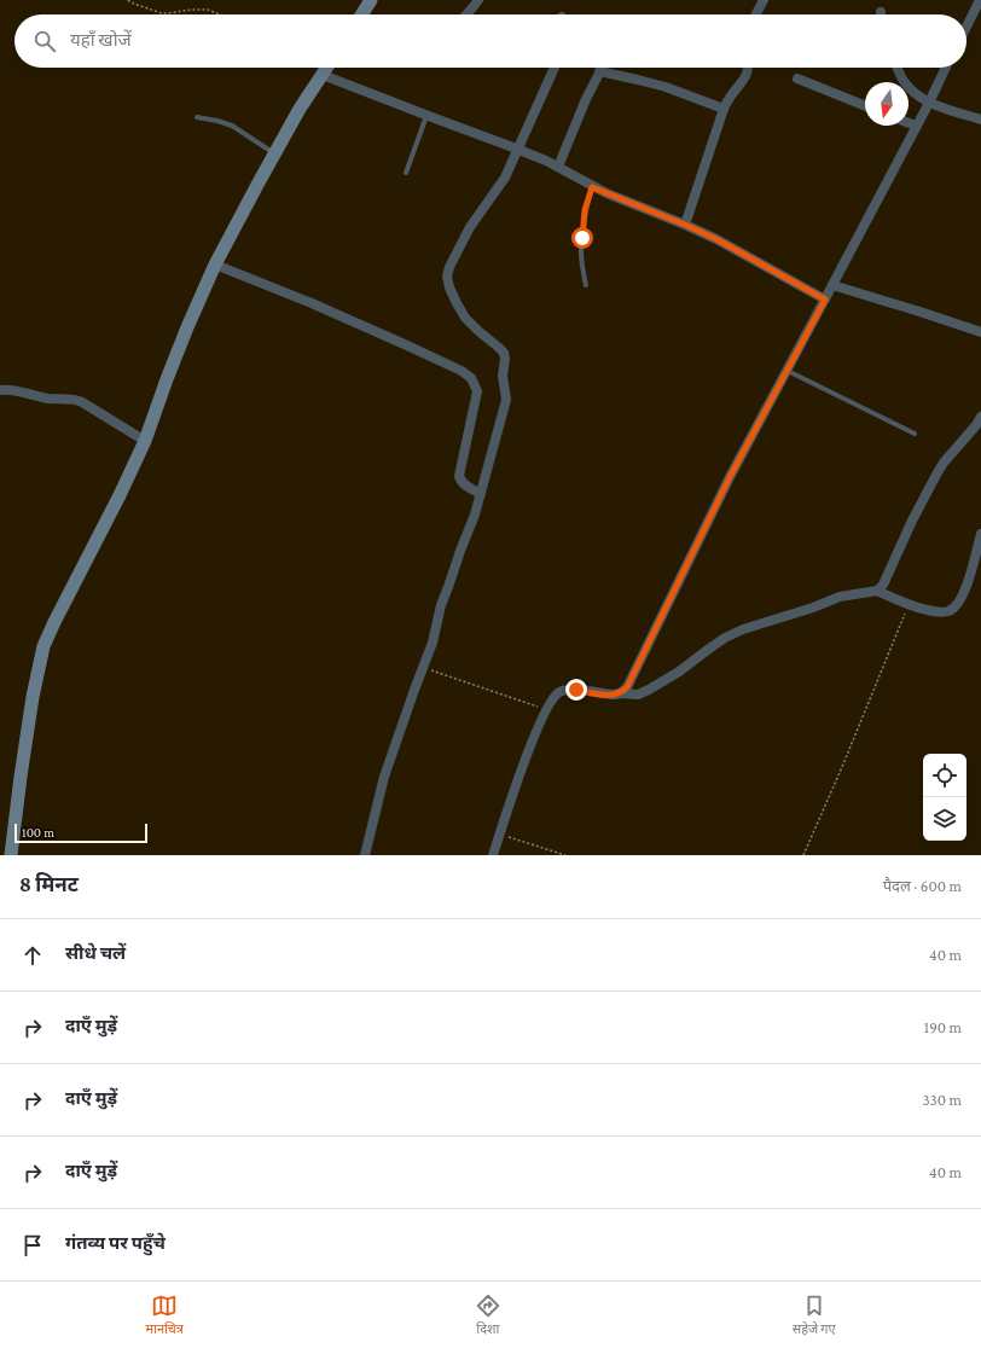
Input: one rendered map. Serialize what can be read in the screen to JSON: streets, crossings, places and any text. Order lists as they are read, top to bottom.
{
  "scale_bar": "100 m",
  "north": "bottom",
  "page": {
    "search": "यहाँ खोजें",
    "scale": "100 m",
    "heading": ["8 मिनट", "पैदल · 600 m"],
    "list": [
      ["सीधे चलें", "40 m"],
      ["दाएँ मुड़ें", "190 m"],
      ["दाएँ मुड़ें", "330 m"],
      ["दाएँ मुड़ें", "40 m"],
      "गंतव्य पर पहुँचे"
    ],
    "nav": ["मानचित्र", "दिशा", "सहेजे गए"]
  }
}
